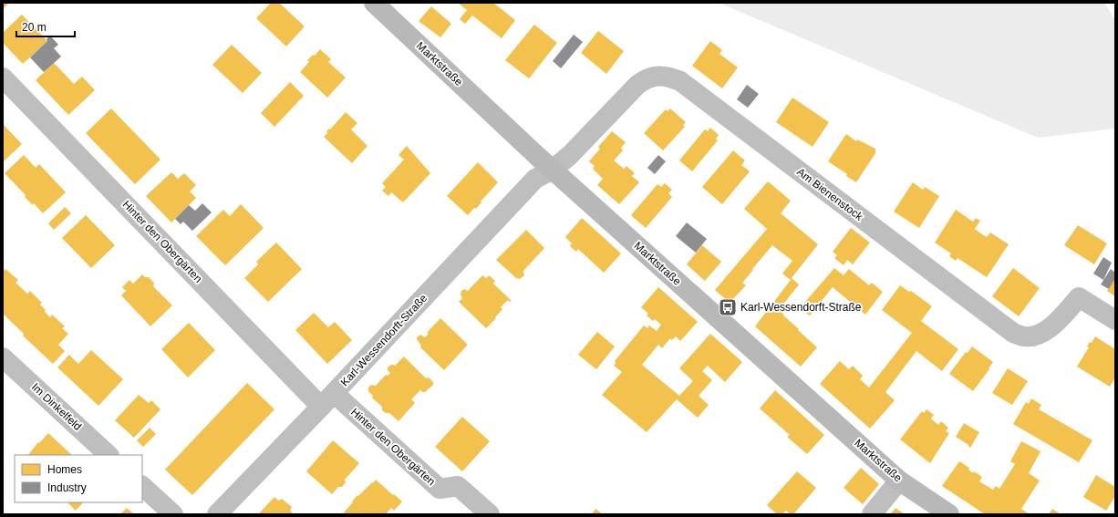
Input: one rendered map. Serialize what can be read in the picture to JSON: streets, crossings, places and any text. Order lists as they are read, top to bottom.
{
  "streets": {
    "street": [
      "Marktstraße",
      "Am Bienenstock",
      "Hinter den Obergärten",
      "Karl-Wessendorft-Straße",
      "Im Dinkelfeld"
    ]
  },
  "crossings": [
    ["Marktstraße", "Am Bienenstock"],
    ["Marktstraße", "Karl-Wessendorft-Straße"],
    ["Am Bienenstock", "Karl-Wessendorft-Straße"],
    ["Hinter den Obergärten", "Karl-Wessendorft-Straße"]
  ],
  "places": {
    "bus stop": ["Karl-Wessendorft-Straße"]
  },
  "legend": ["Homes", "Industry"],
  "scale_bar": "20 m"
}
